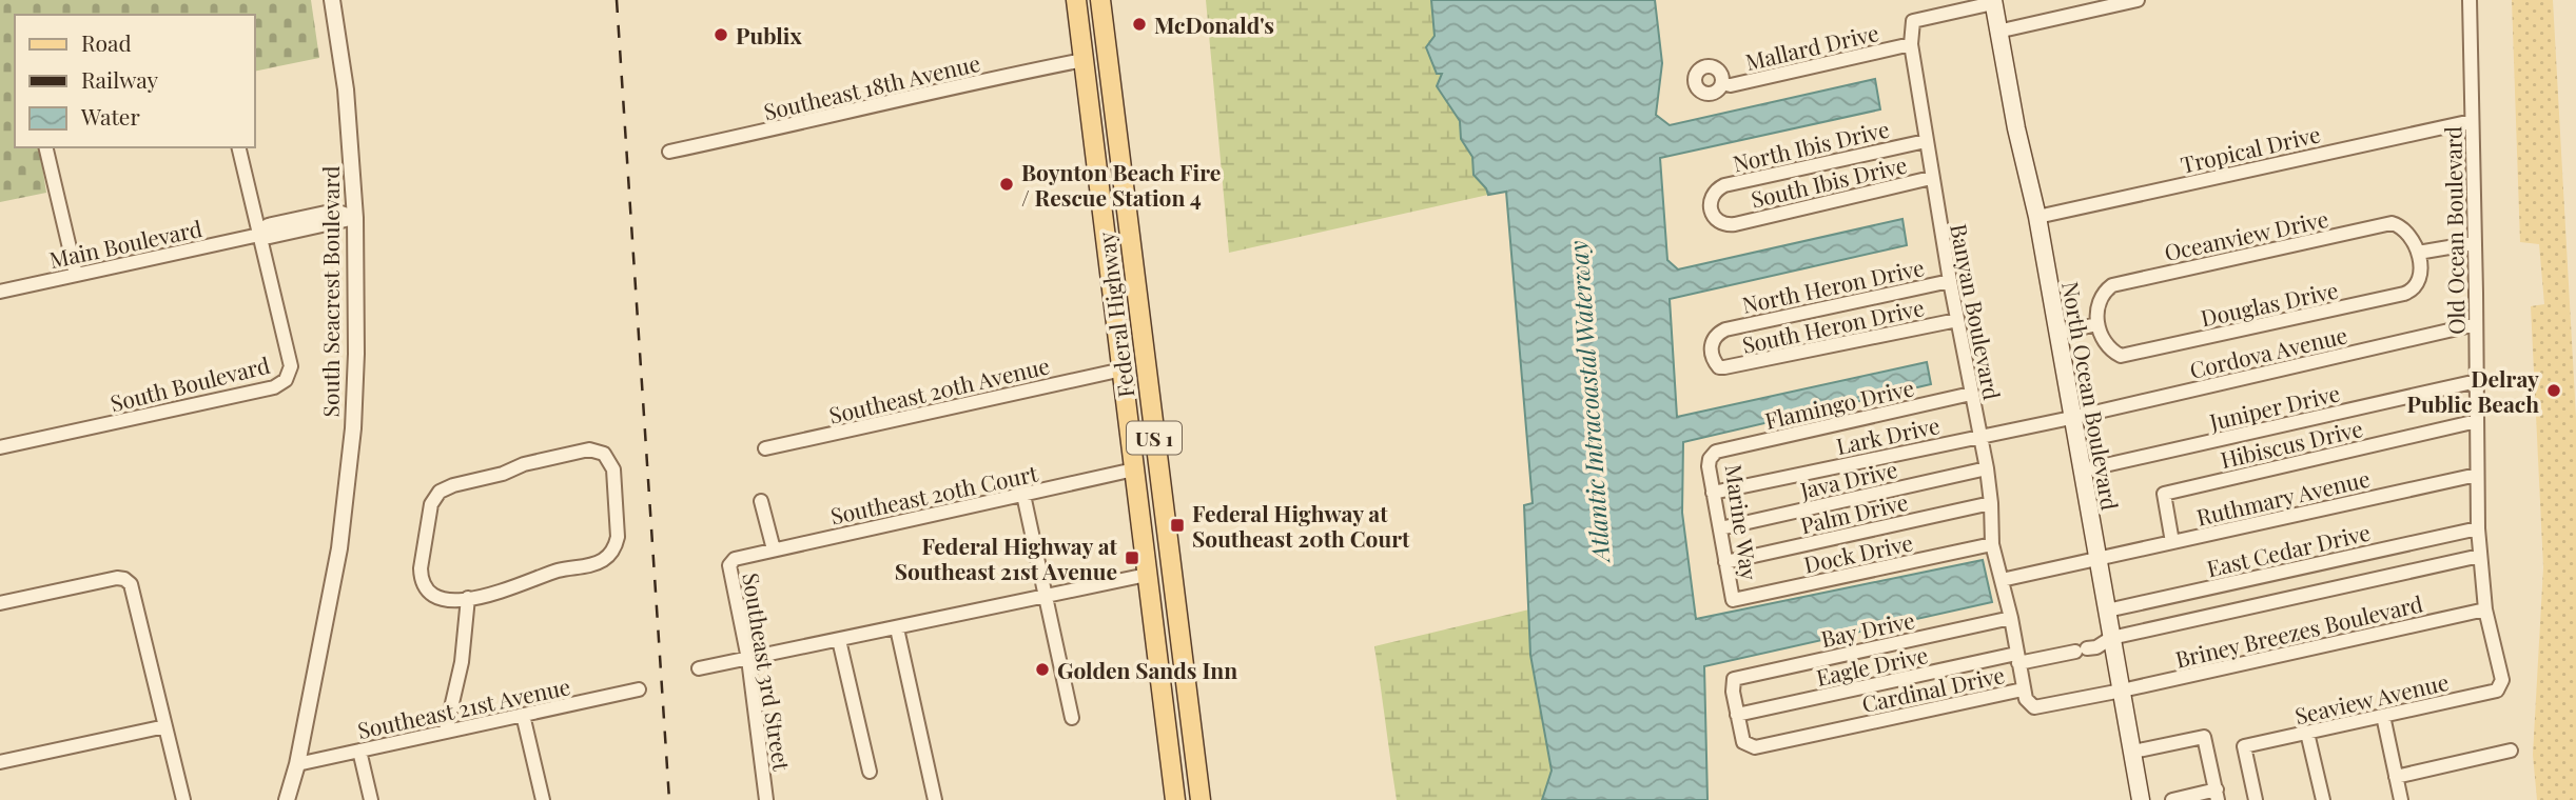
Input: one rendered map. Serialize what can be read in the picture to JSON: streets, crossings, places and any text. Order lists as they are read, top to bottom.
{
  "streets": {
    "main road": ["Federal Highway", "North Ocean Boulevard", "US 1"],
    "street": [
      "Mallard Drive",
      "Southeast 18th Avenue",
      "North Ibis Drive",
      "Tropical Drive",
      "South Ibis Drive",
      "Old Ocean Boulevard",
      "Oceanview Drive",
      "Main Boulevard",
      "North Heron Drive",
      "South Seacrest Boulevard",
      "Douglas Drive",
      "Banyan Boulevard",
      "South Heron Drive",
      "Cordova Avenue",
      "South Boulevard",
      "Southeast 20th Avenue",
      "Flamingo Drive",
      "Juniper Drive",
      "Lark Drive",
      "Hibiscus Drive",
      "Java Drive",
      "Southeast 20th Court",
      "Ruthmary Avenue",
      "Palm Drive",
      "Marine Way",
      "East Cedar Drive",
      "Dock Drive",
      "Bay Drive",
      "Briney Breezes Boulevard",
      "Eagle Drive",
      "Southeast 3rd Street",
      "Cardinal Drive",
      "Seaview Avenue",
      "Southeast 21st Avenue"
    ]
  },
  "crossings": [
    ["Mallard Drive", "Banyan Boulevard"],
    ["Southeast 18th Avenue", "Federal Highway"],
    ["North Ibis Drive", "South Ibis Drive"],
    ["North Ibis Drive", "Banyan Boulevard"],
    ["Tropical Drive", "Old Ocean Boulevard"],
    ["Tropical Drive", "North Ocean Boulevard"],
    ["South Ibis Drive", "Banyan Boulevard"],
    ["Old Ocean Boulevard", "Cordova Avenue"],
    ["Old Ocean Boulevard", "Juniper Drive"],
    ["Old Ocean Boulevard", "Hibiscus Drive"],
    ["Old Ocean Boulevard", "Ruthmary Avenue"],
    ["Old Ocean Boulevard", "East Cedar Drive"],
    ["Old Ocean Boulevard", "Briney Breezes Boulevard"],
    ["Old Ocean Boulevard", "Eagle Drive"],
    ["Old Ocean Boulevard", "Seaview Avenue"],
    ["Oceanview Drive", "Douglas Drive"],
    ["Main Boulevard", "South Seacrest Boulevard"],
    ["Main Boulevard", "South Boulevard"],
    ["North Heron Drive", "Banyan Boulevard"],
    ["North Heron Drive", "South Heron Drive"],
    ["South Seacrest Boulevard", "Southeast 21st Avenue"],
    ["Banyan Boulevard", "South Heron Drive"],
    ["Banyan Boulevard", "Flamingo Drive"],
    ["Banyan Boulevard", "Lark Drive"],
    ["Banyan Boulevard", "Java Drive"],
    ["Banyan Boulevard", "Ruthmary Avenue"],
    ["Banyan Boulevard", "Palm Drive"],
    ["Banyan Boulevard", "Dock Drive"],
    ["Banyan Boulevard", "Bay Drive"],
    ["Banyan Boulevard", "Eagle Drive"],
    ["Banyan Boulevard", "Cardinal Drive"],
    ["Federal Highway", "Southeast 20th Avenue"],
    ["Federal Highway", "Southeast 20th Court"],
    ["Cordova Avenue", "North Ocean Boulevard"],
    ["Cordova Avenue", "Lark Drive"],
    ["North Ocean Boulevard", "Juniper Drive"],
    ["North Ocean Boulevard", "Lark Drive"],
    ["North Ocean Boulevard", "Ruthmary Avenue"],
    ["North Ocean Boulevard", "East Cedar Drive"],
    ["North Ocean Boulevard", "Briney Breezes Boulevard"],
    ["North Ocean Boulevard", "Eagle Drive"],
    ["North Ocean Boulevard", "Cardinal Drive"],
    ["Flamingo Drive", "Marine Way"],
    ["Lark Drive", "Marine Way"],
    ["Hibiscus Drive", "Ruthmary Avenue"],
    ["Java Drive", "Marine Way"],
    ["Southeast 20th Court", "Southeast 3rd Street"],
    ["Palm Drive", "Marine Way"],
    ["Marine Way", "Dock Drive"],
    ["Bay Drive", "Eagle Drive"],
    ["Bay Drive", "Cardinal Drive"],
    ["Briney Breezes Boulevard", "Cardinal Drive"],
    ["Eagle Drive", "Cardinal Drive"]
  ],
  "water": ["Atlantic Intracoastal Waterway"],
  "places": {
    "other": [
      "McDonald's",
      "Publix",
      "Boynton Beach Fire / Rescue Station 4",
      "Delray Public Beach",
      "Golden Sands Inn"
    ],
    "transit": ["Federal Highway at Southeast 20th Court", "Federal Highway at Southeast 21st Avenue"]
  },
  "legend": ["Road", "Railway", "Water"]
}
